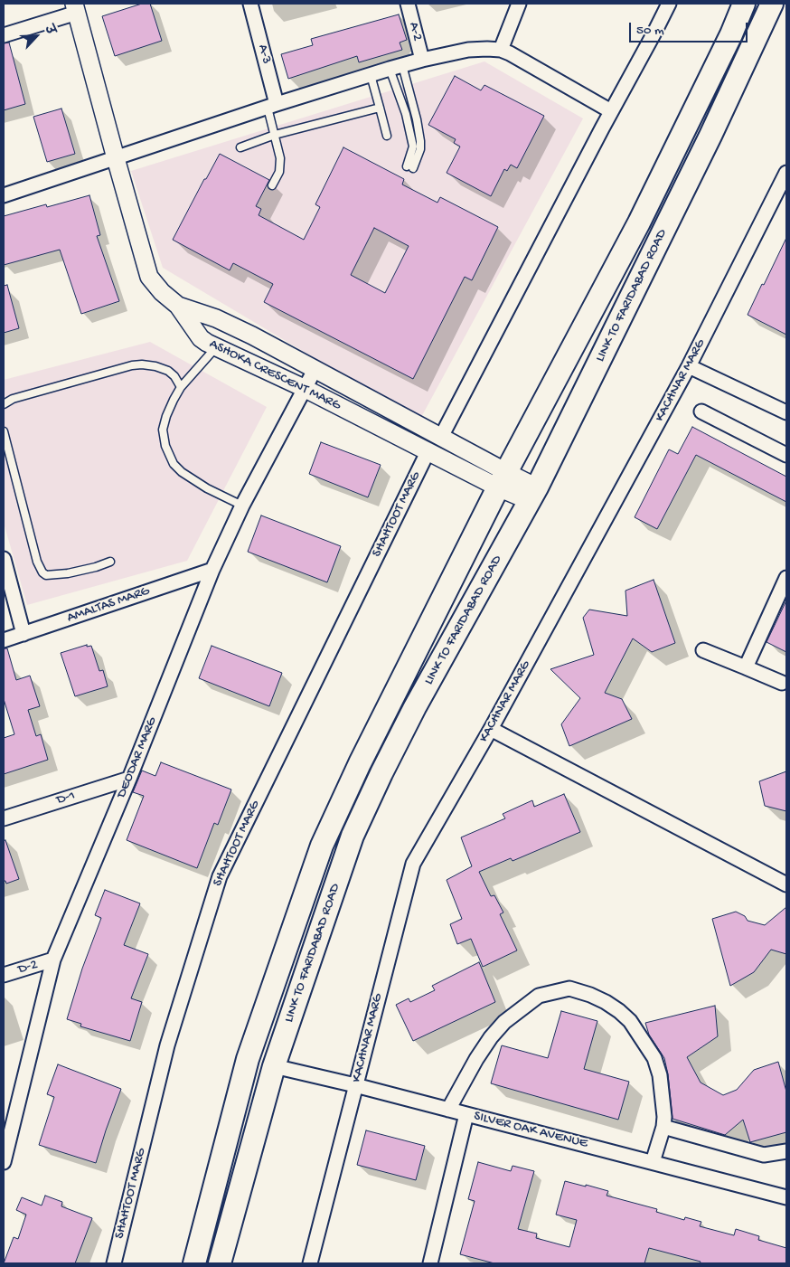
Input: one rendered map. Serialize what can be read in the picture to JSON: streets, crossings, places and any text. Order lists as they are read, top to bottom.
{
  "streets": {
    "main road": ["LINK TO FARIDABAD ROAD"],
    "street": [
      "A-2",
      "A-3",
      "ASHOKA CRESCENT MARG",
      "KACHNAR MARG",
      "SHAHTOOT MARG",
      "AMALTAS MARG",
      "DEODAR MARG",
      "D-1",
      "D-2",
      "SILVER OAK AVENUE"
    ]
  },
  "crossings": [
    ["LINK TO FARIDABAD ROAD", "ASHOKA CRESCENT MARG"],
    ["LINK TO FARIDABAD ROAD", "SILVER OAK AVENUE"],
    ["ASHOKA CRESCENT MARG", "SHAHTOOT MARG"],
    ["ASHOKA CRESCENT MARG", "DEODAR MARG"],
    ["KACHNAR MARG", "SILVER OAK AVENUE"],
    ["AMALTAS MARG", "DEODAR MARG"],
    ["DEODAR MARG", "D-1"],
    ["DEODAR MARG", "D-2"]
  ],
  "scale_bar": "50 m",
  "north": "top right"
}
